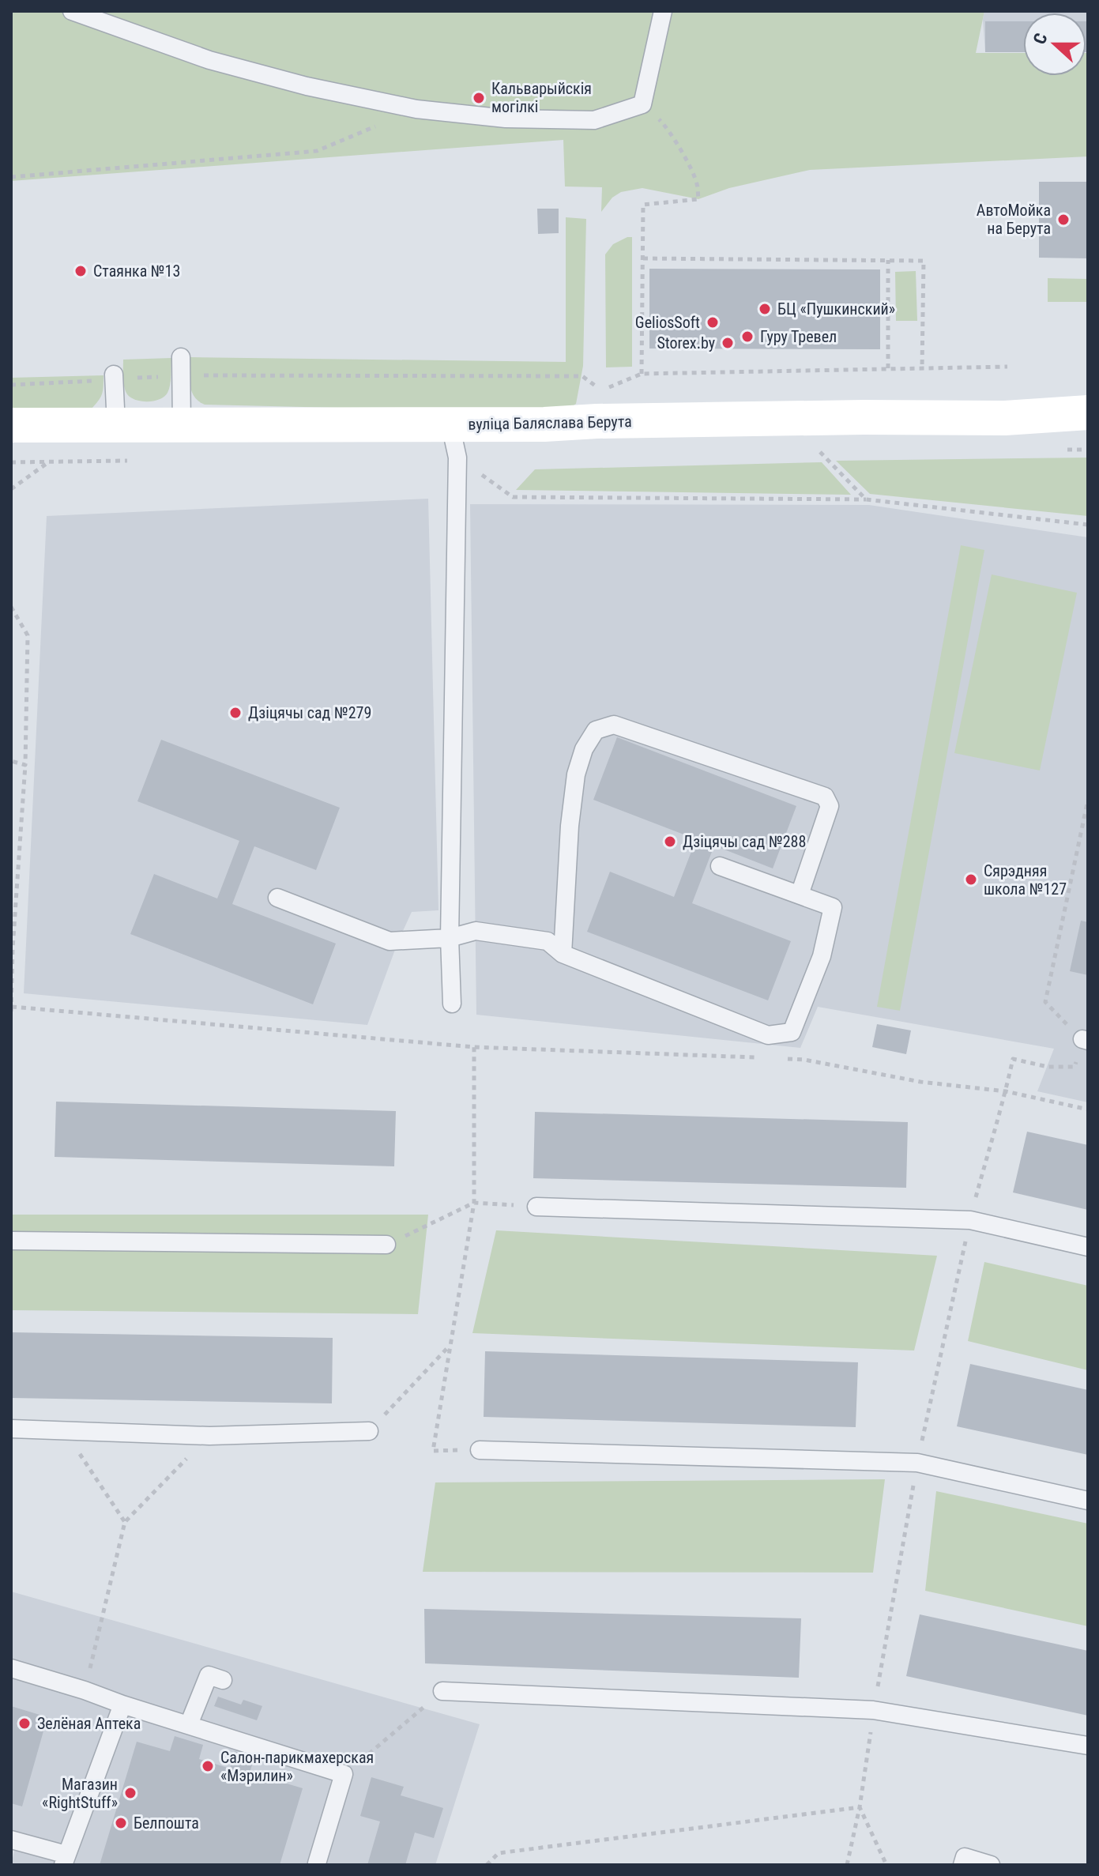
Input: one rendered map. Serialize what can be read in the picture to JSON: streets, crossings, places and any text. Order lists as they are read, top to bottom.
{
  "streets": {
    "street": ["вуліца Баляслава Берута"]
  },
  "places": [
    "Кальварыйскія могілкі",
    "АвтоМойка на Берута",
    "Стаянка №13",
    "БЦ «Пушкинский»",
    "GeliosSoft",
    "Гуру Тревел",
    "Storex.by",
    "Дзіцячы сад №279",
    "Дзіцячы сад №288",
    "Сярэдняя школа №127",
    "Зелёная Аптека",
    "Салон-парикмахерская «Мэрилин»",
    "Магазин «RightStuff»",
    "Белпошта"
  ],
  "north": "left"
}
